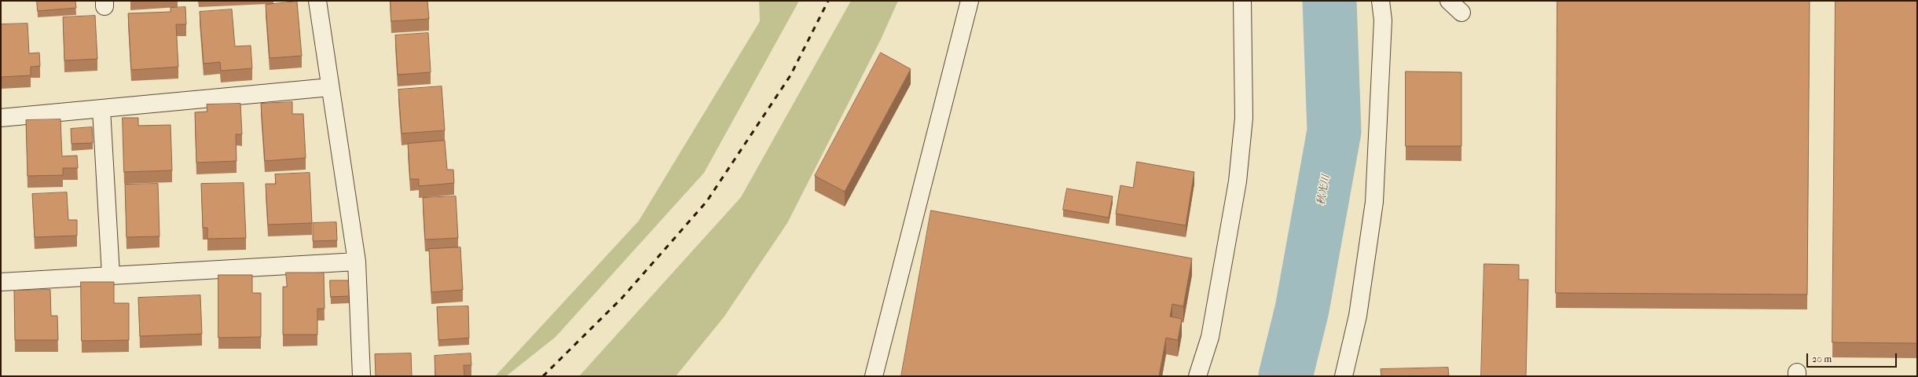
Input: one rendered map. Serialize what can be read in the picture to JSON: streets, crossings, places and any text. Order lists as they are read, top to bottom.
{
  "water": ["秋光川"],
  "scale_bar": "20 m"
}
